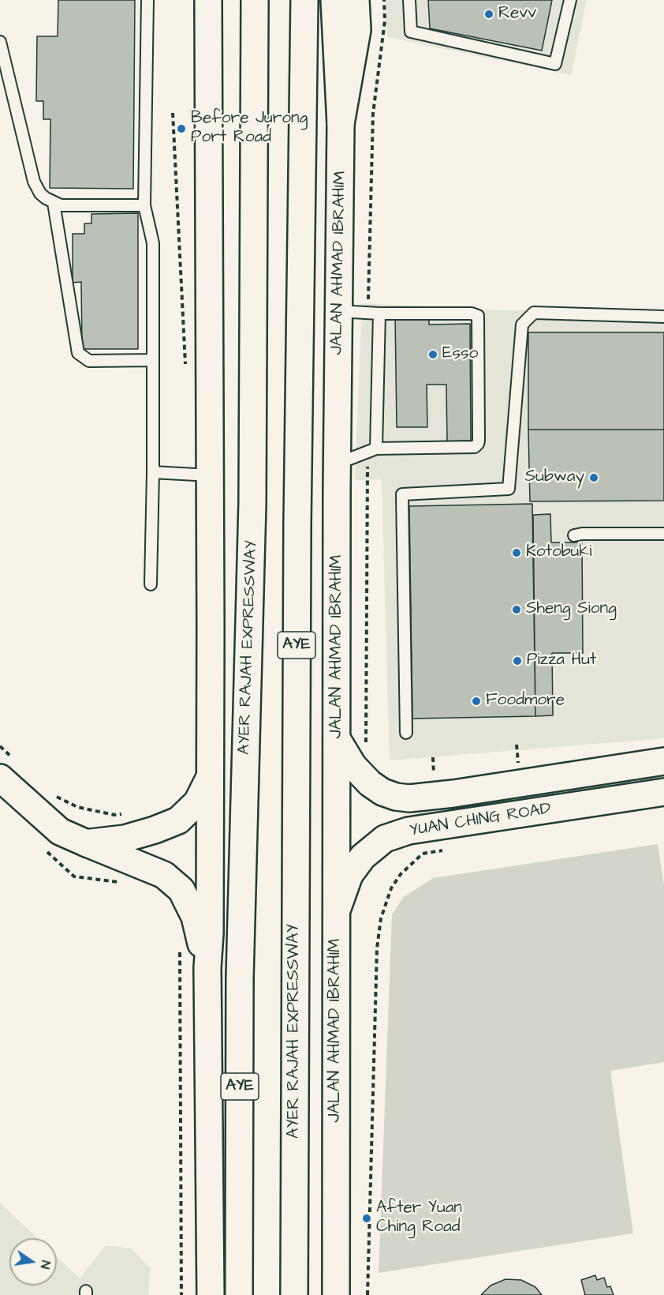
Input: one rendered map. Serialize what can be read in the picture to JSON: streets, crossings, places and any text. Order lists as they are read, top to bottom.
{
  "streets": {
    "main road": [
      "JALAN AHMAD IBRAHIM",
      "AYE",
      "AYER RAJAH EXPRESSWAY",
      "YUAN CHING ROAD"
    ]
  },
  "crossings": [
    ["JALAN AHMAD IBRAHIM", "YUAN CHING ROAD"]
  ],
  "places": [
    "Revv",
    "Before Jurong Port Road",
    "Esso",
    "Subway",
    "Kotobuki",
    "Sheng Siong",
    "Pizza Hut",
    "Foodmore",
    "After Yuan Ching Road"
  ],
  "north": "right"
}
